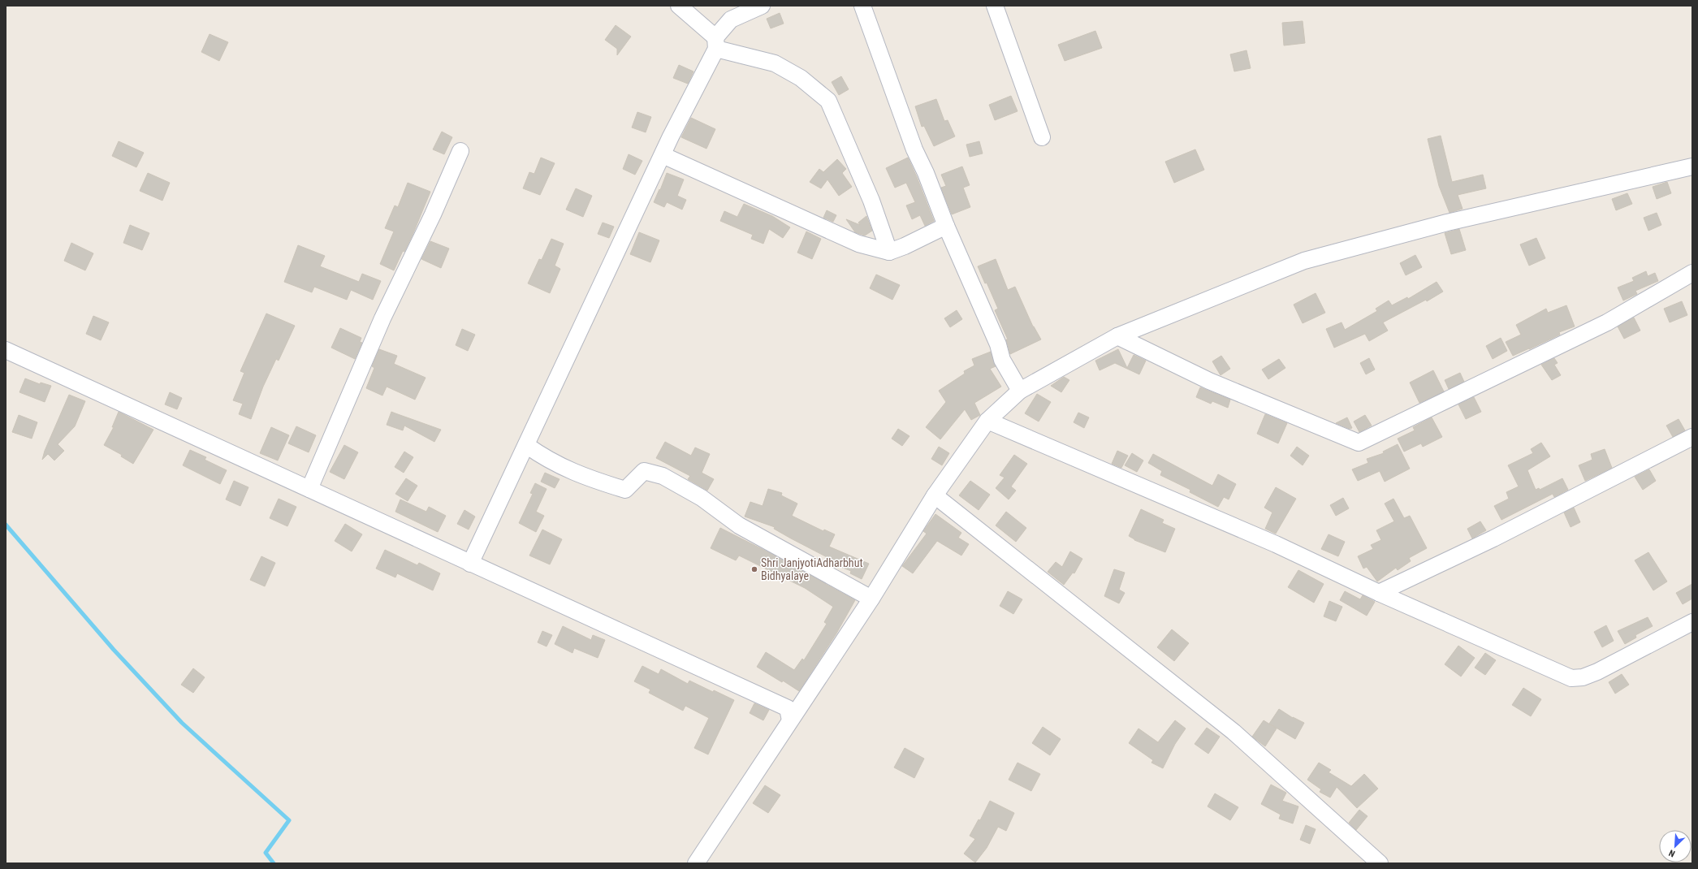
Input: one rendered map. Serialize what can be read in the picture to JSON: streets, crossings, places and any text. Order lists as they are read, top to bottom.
{
  "places": ["Shri JanjyotiAdharbhut Bidhyalaye"],
  "north": "bottom left"
}
